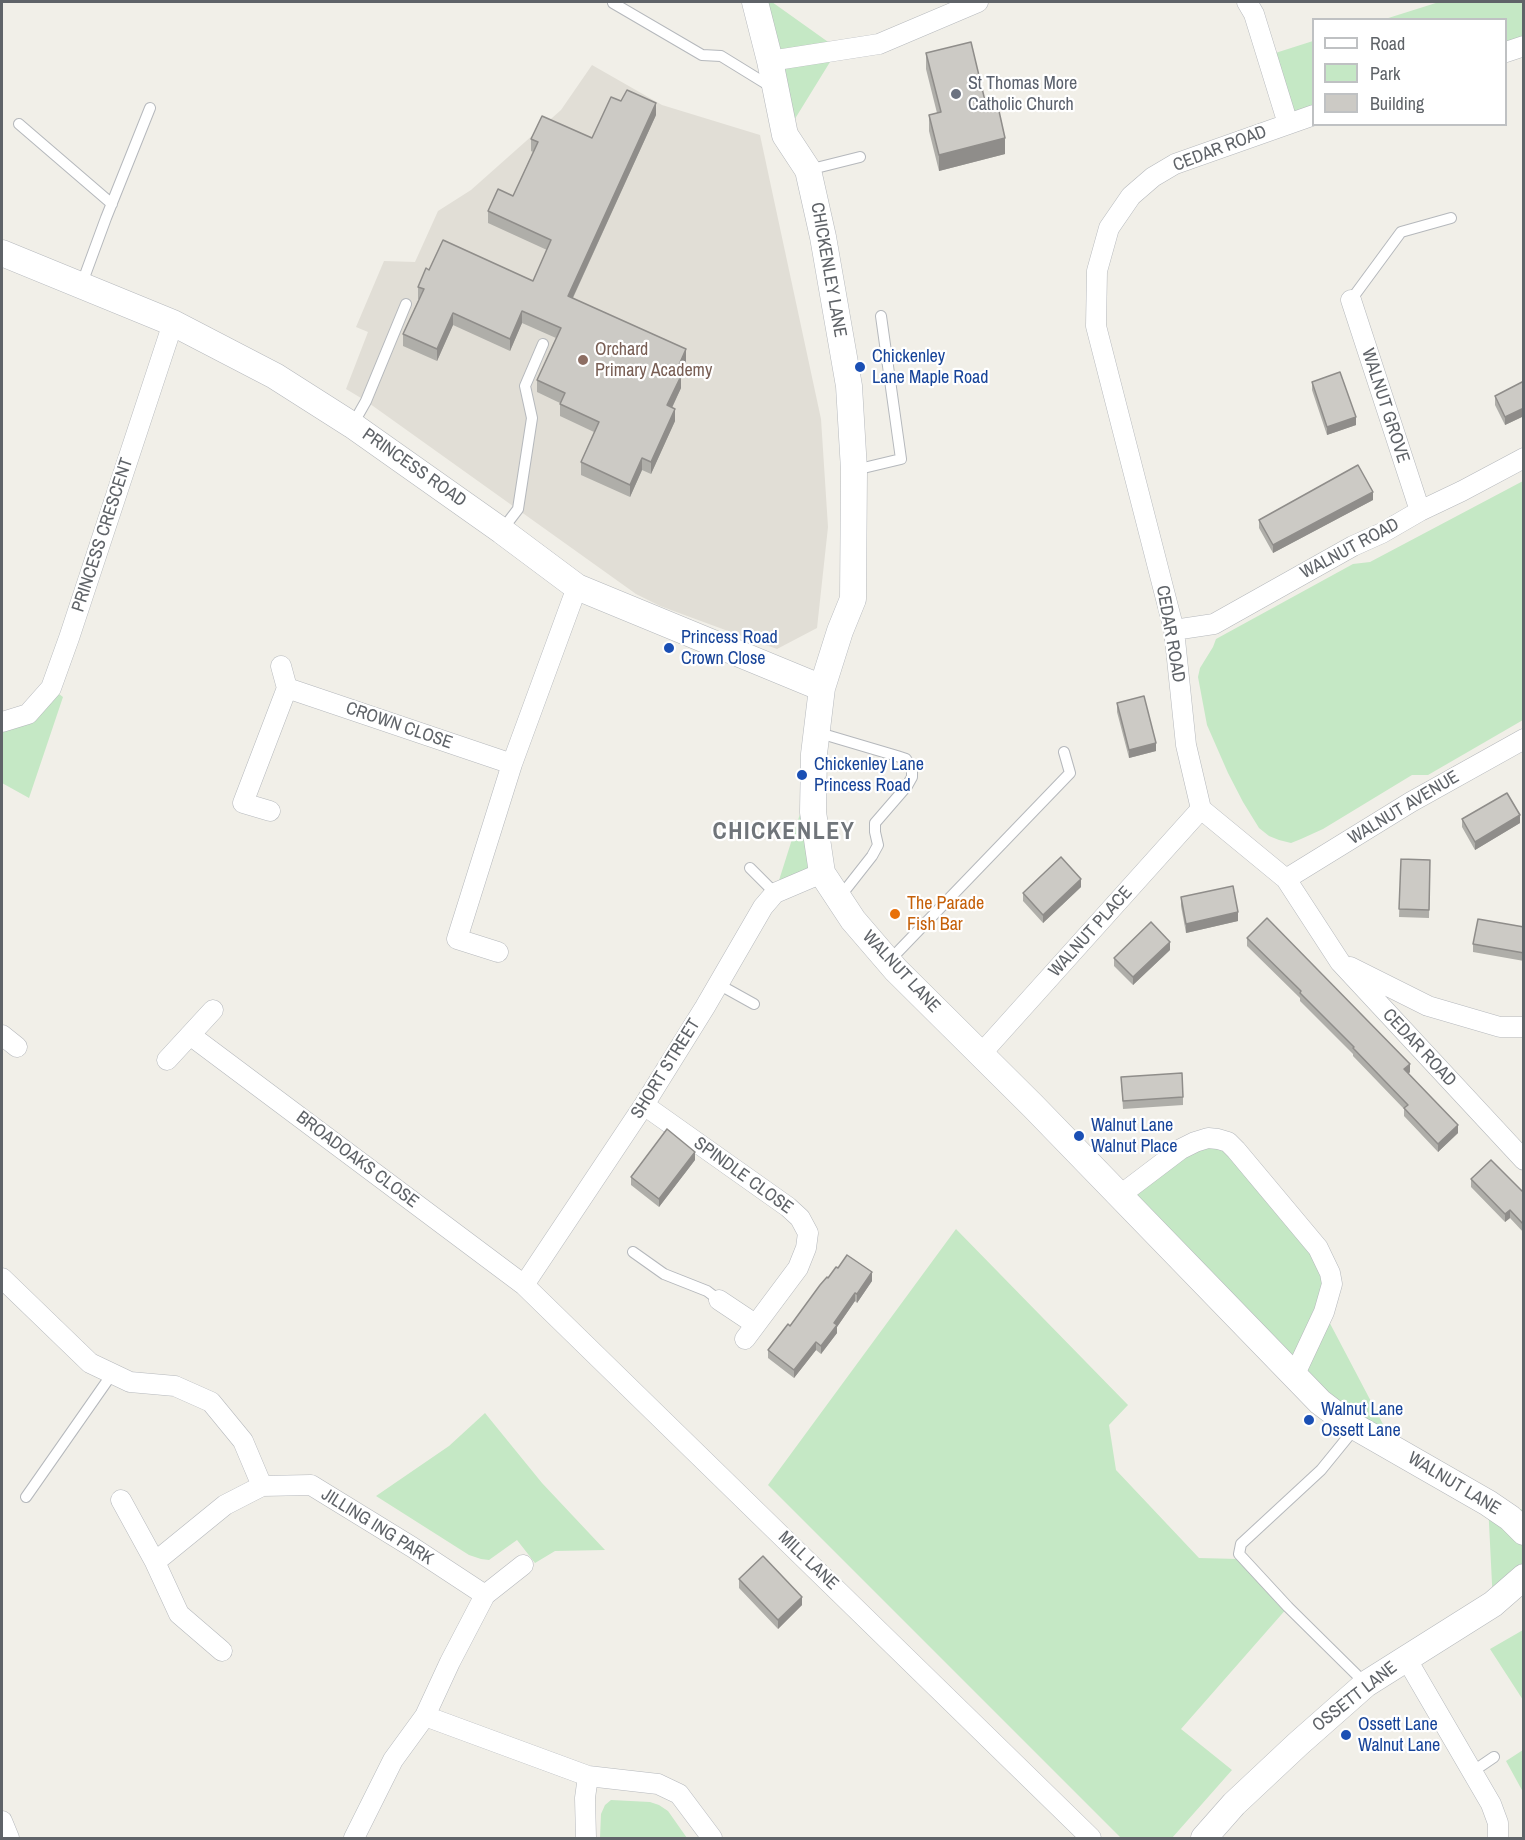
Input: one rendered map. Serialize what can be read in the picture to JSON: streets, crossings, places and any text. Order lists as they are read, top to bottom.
{
  "streets": {
    "street": [
      "CEDAR ROAD",
      "CHICKENLEY LANE",
      "WALNUT GROVE",
      "PRINCESS ROAD",
      "PRINCESS CRESCENT",
      "WALNUT ROAD",
      "CROWN CLOSE",
      "WALNUT AVENUE",
      "WALNUT PLACE",
      "WALNUT LANE",
      "SHORT STREET",
      "BROADOAKS CLOSE",
      "SPINDLE CLOSE",
      "JILLING ING PARK",
      "MILL LANE",
      "OSSETT LANE"
    ]
  },
  "crossings": [
    ["CEDAR ROAD", "WALNUT ROAD"],
    ["CEDAR ROAD", "WALNUT AVENUE"],
    ["CEDAR ROAD", "WALNUT PLACE"],
    ["CHICKENLEY LANE", "PRINCESS ROAD"],
    ["CHICKENLEY LANE", "WALNUT LANE"],
    ["WALNUT GROVE", "WALNUT ROAD"],
    ["PRINCESS ROAD", "PRINCESS CRESCENT"],
    ["PRINCESS ROAD", "WALNUT LANE"],
    ["WALNUT PLACE", "WALNUT LANE"],
    ["SHORT STREET", "BROADOAKS CLOSE"],
    ["SHORT STREET", "SPINDLE CLOSE"],
    ["SHORT STREET", "MILL LANE"],
    ["BROADOAKS CLOSE", "MILL LANE"]
  ],
  "districts": ["CHICKENLEY"],
  "places": [
    "St Thomas More Catholic Church",
    "Orchard Primary Academy",
    "Chickenley Lane Maple Road",
    "Princess Road Crown Close",
    "Chickenley Lane Princess Road",
    "The Parade Fish Bar",
    "Walnut Lane Walnut Place",
    "Walnut Lane Ossett Lane",
    "Ossett Lane Walnut Lane"
  ],
  "legend": ["Road", "Park", "Building"]
}
